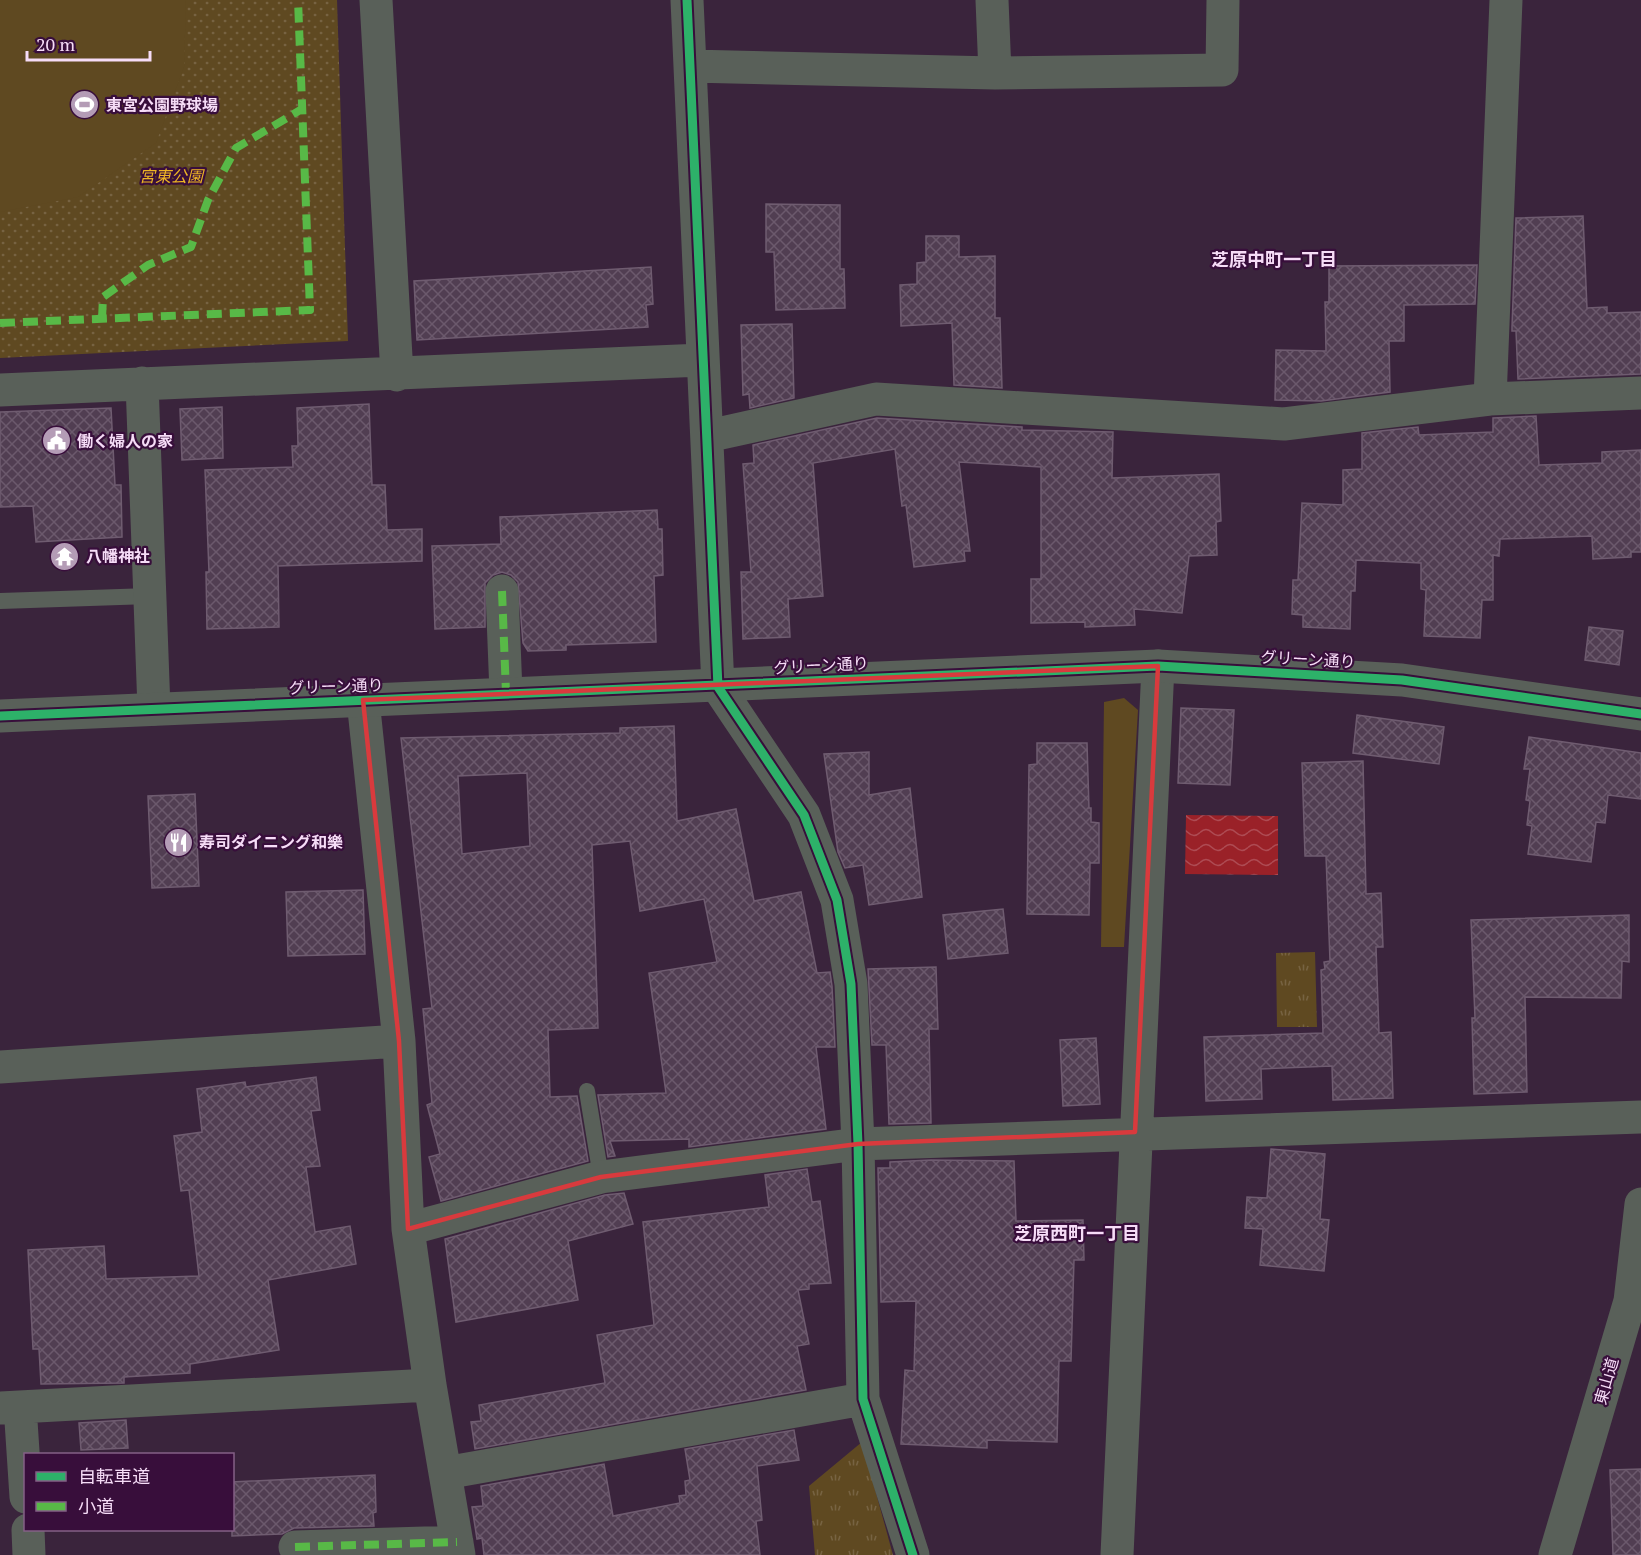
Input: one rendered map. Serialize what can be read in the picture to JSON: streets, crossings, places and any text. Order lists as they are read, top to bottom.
{
  "streets": {
    "street": ["グリーン通り", "東山道"]
  },
  "districts": ["芝原中町一丁目", "芝原西町一丁目"],
  "parks": ["宮東公園"],
  "places": {
    "sports": ["東宮公園野球場"],
    "public building": ["働く婦人の家"],
    "temple": ["八幡神社"],
    "restaurant": ["寿司ダイニング和樂"]
  },
  "legend": ["自転車道", "小道"],
  "scale_bar": "20 m"
}
